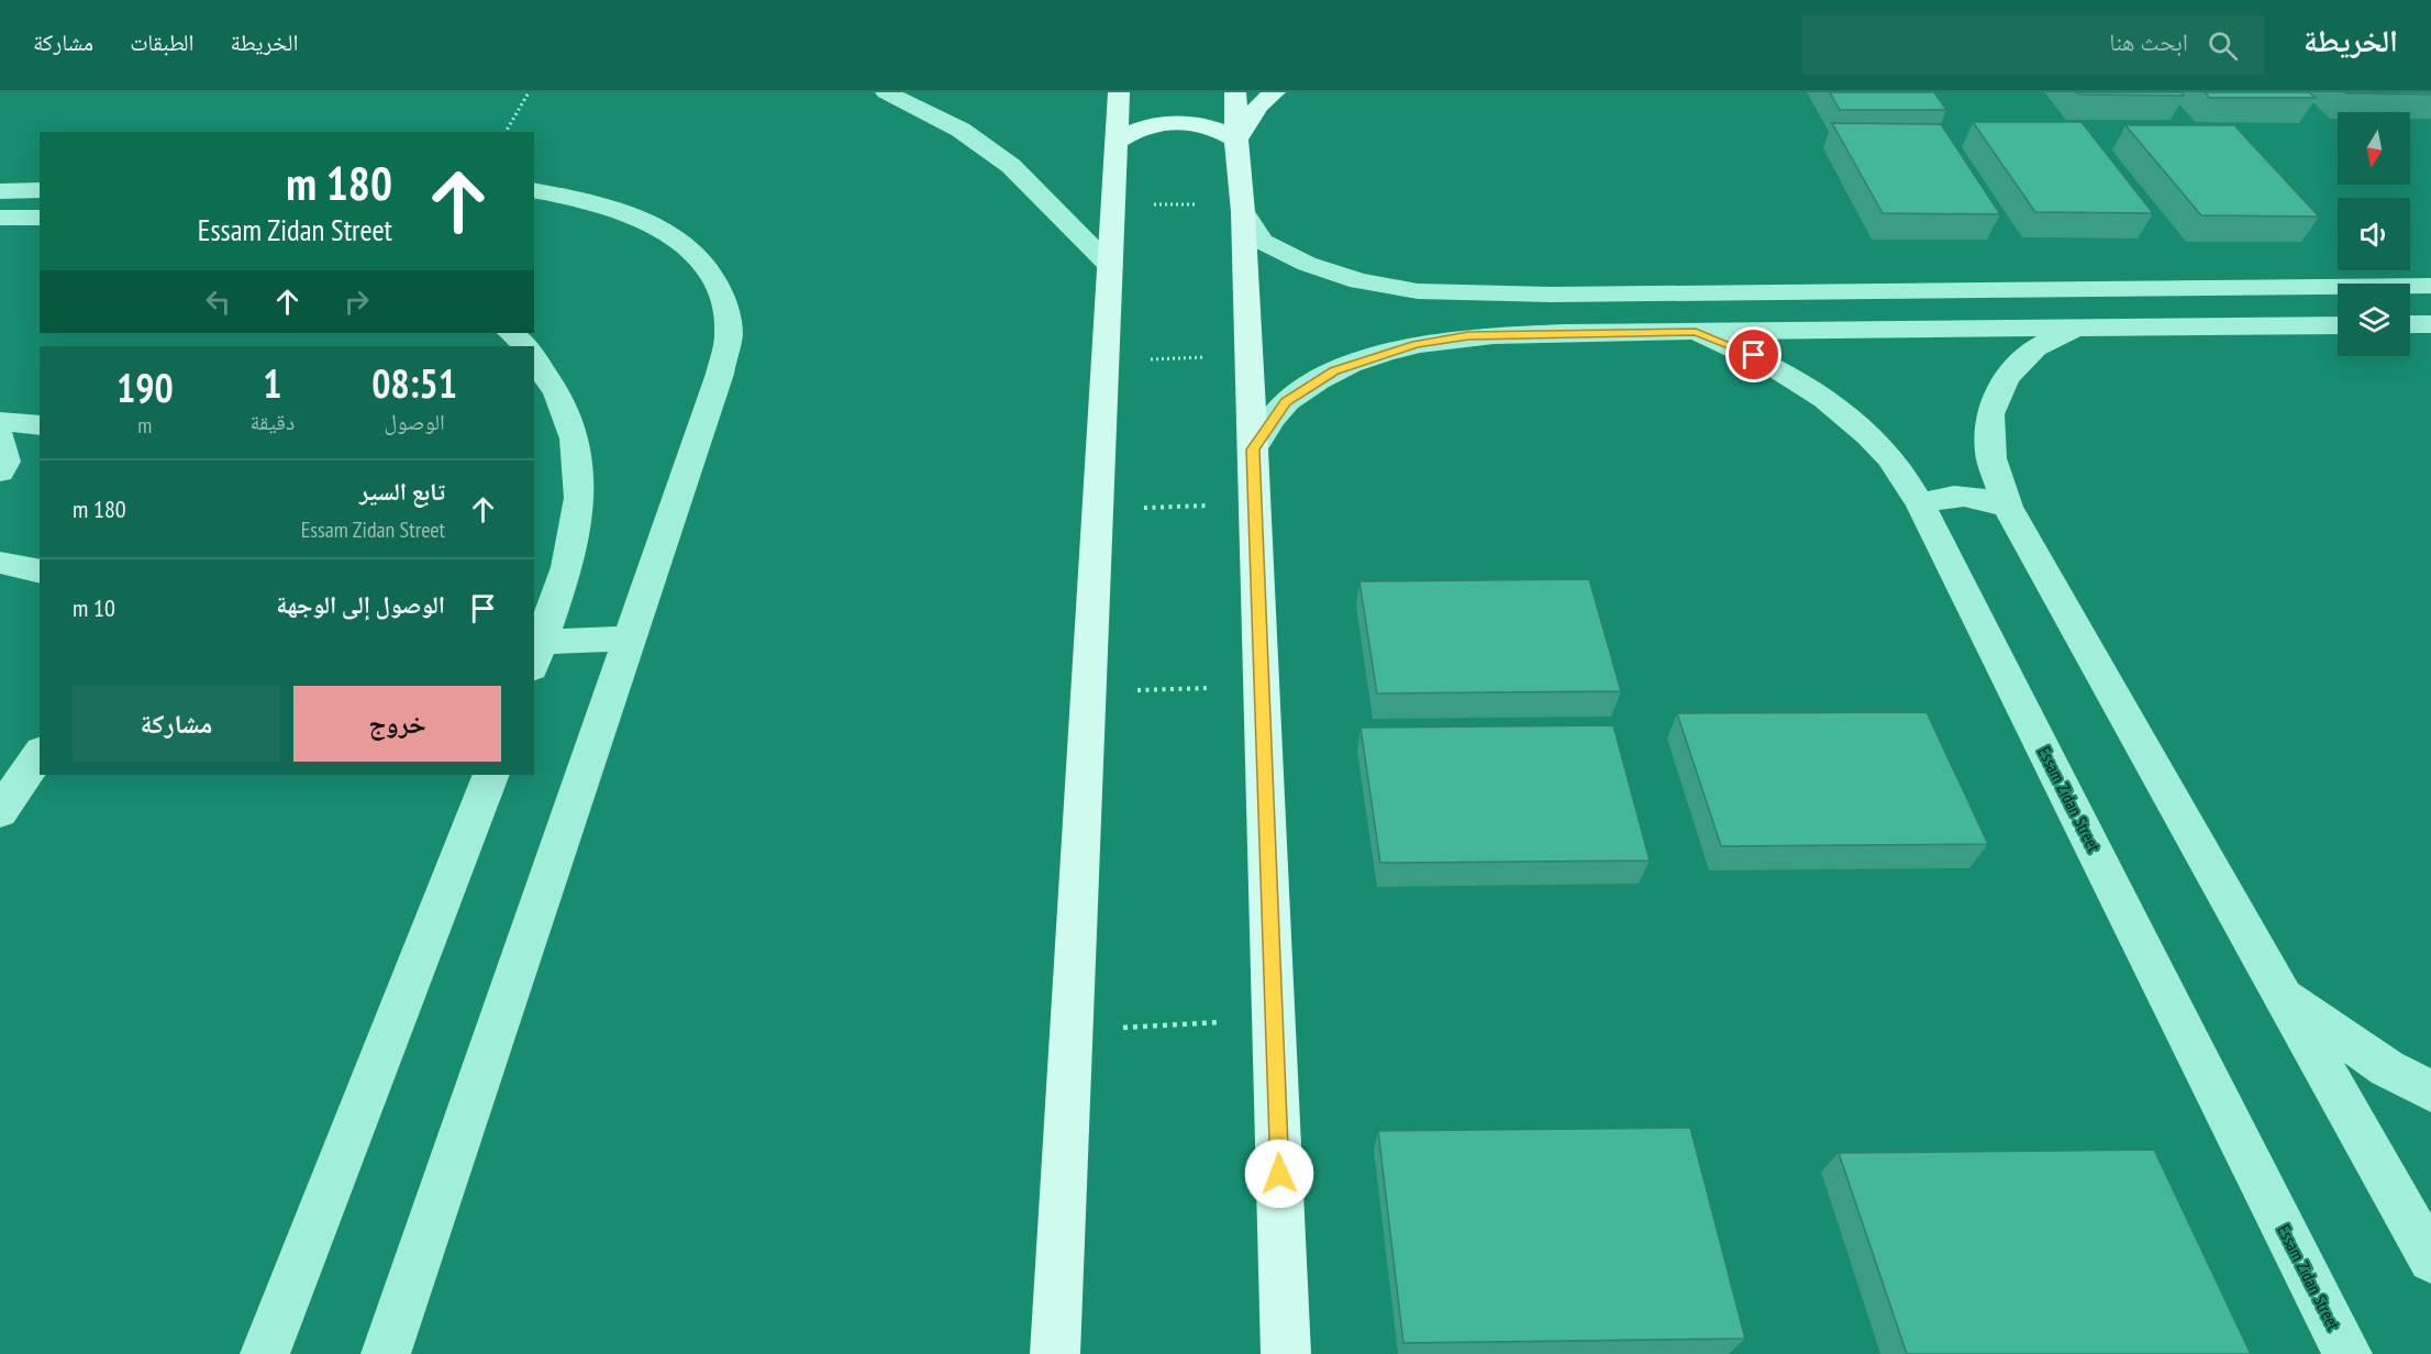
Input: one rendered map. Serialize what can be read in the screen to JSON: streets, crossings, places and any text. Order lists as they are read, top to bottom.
{
  "streets": {
    "street": ["Essam Zidan Street"]
  },
  "north": "bottom",
  "page": {
    "header": "الخريطة",
    "search": "ابحث هنا",
    "nav": ["الخريطة", "الطبقات", "مشاركة"],
    "turn": ["180 m", "Essam Zidan Street"],
    "eta": [
      "08:51",
      "الوصول",
      "1",
      "دقيقة",
      "190",
      "m"
    ],
    "list": [
      {
        "name": "تابع السير",
        "note": "Essam Zidan Street",
        "value": "180 m"
      },
      {
        "name": "الوصول إلى الوجهة",
        "value": "10 m"
      }
    ],
    "buttons": ["خروج", "مشاركة"]
  }
}
